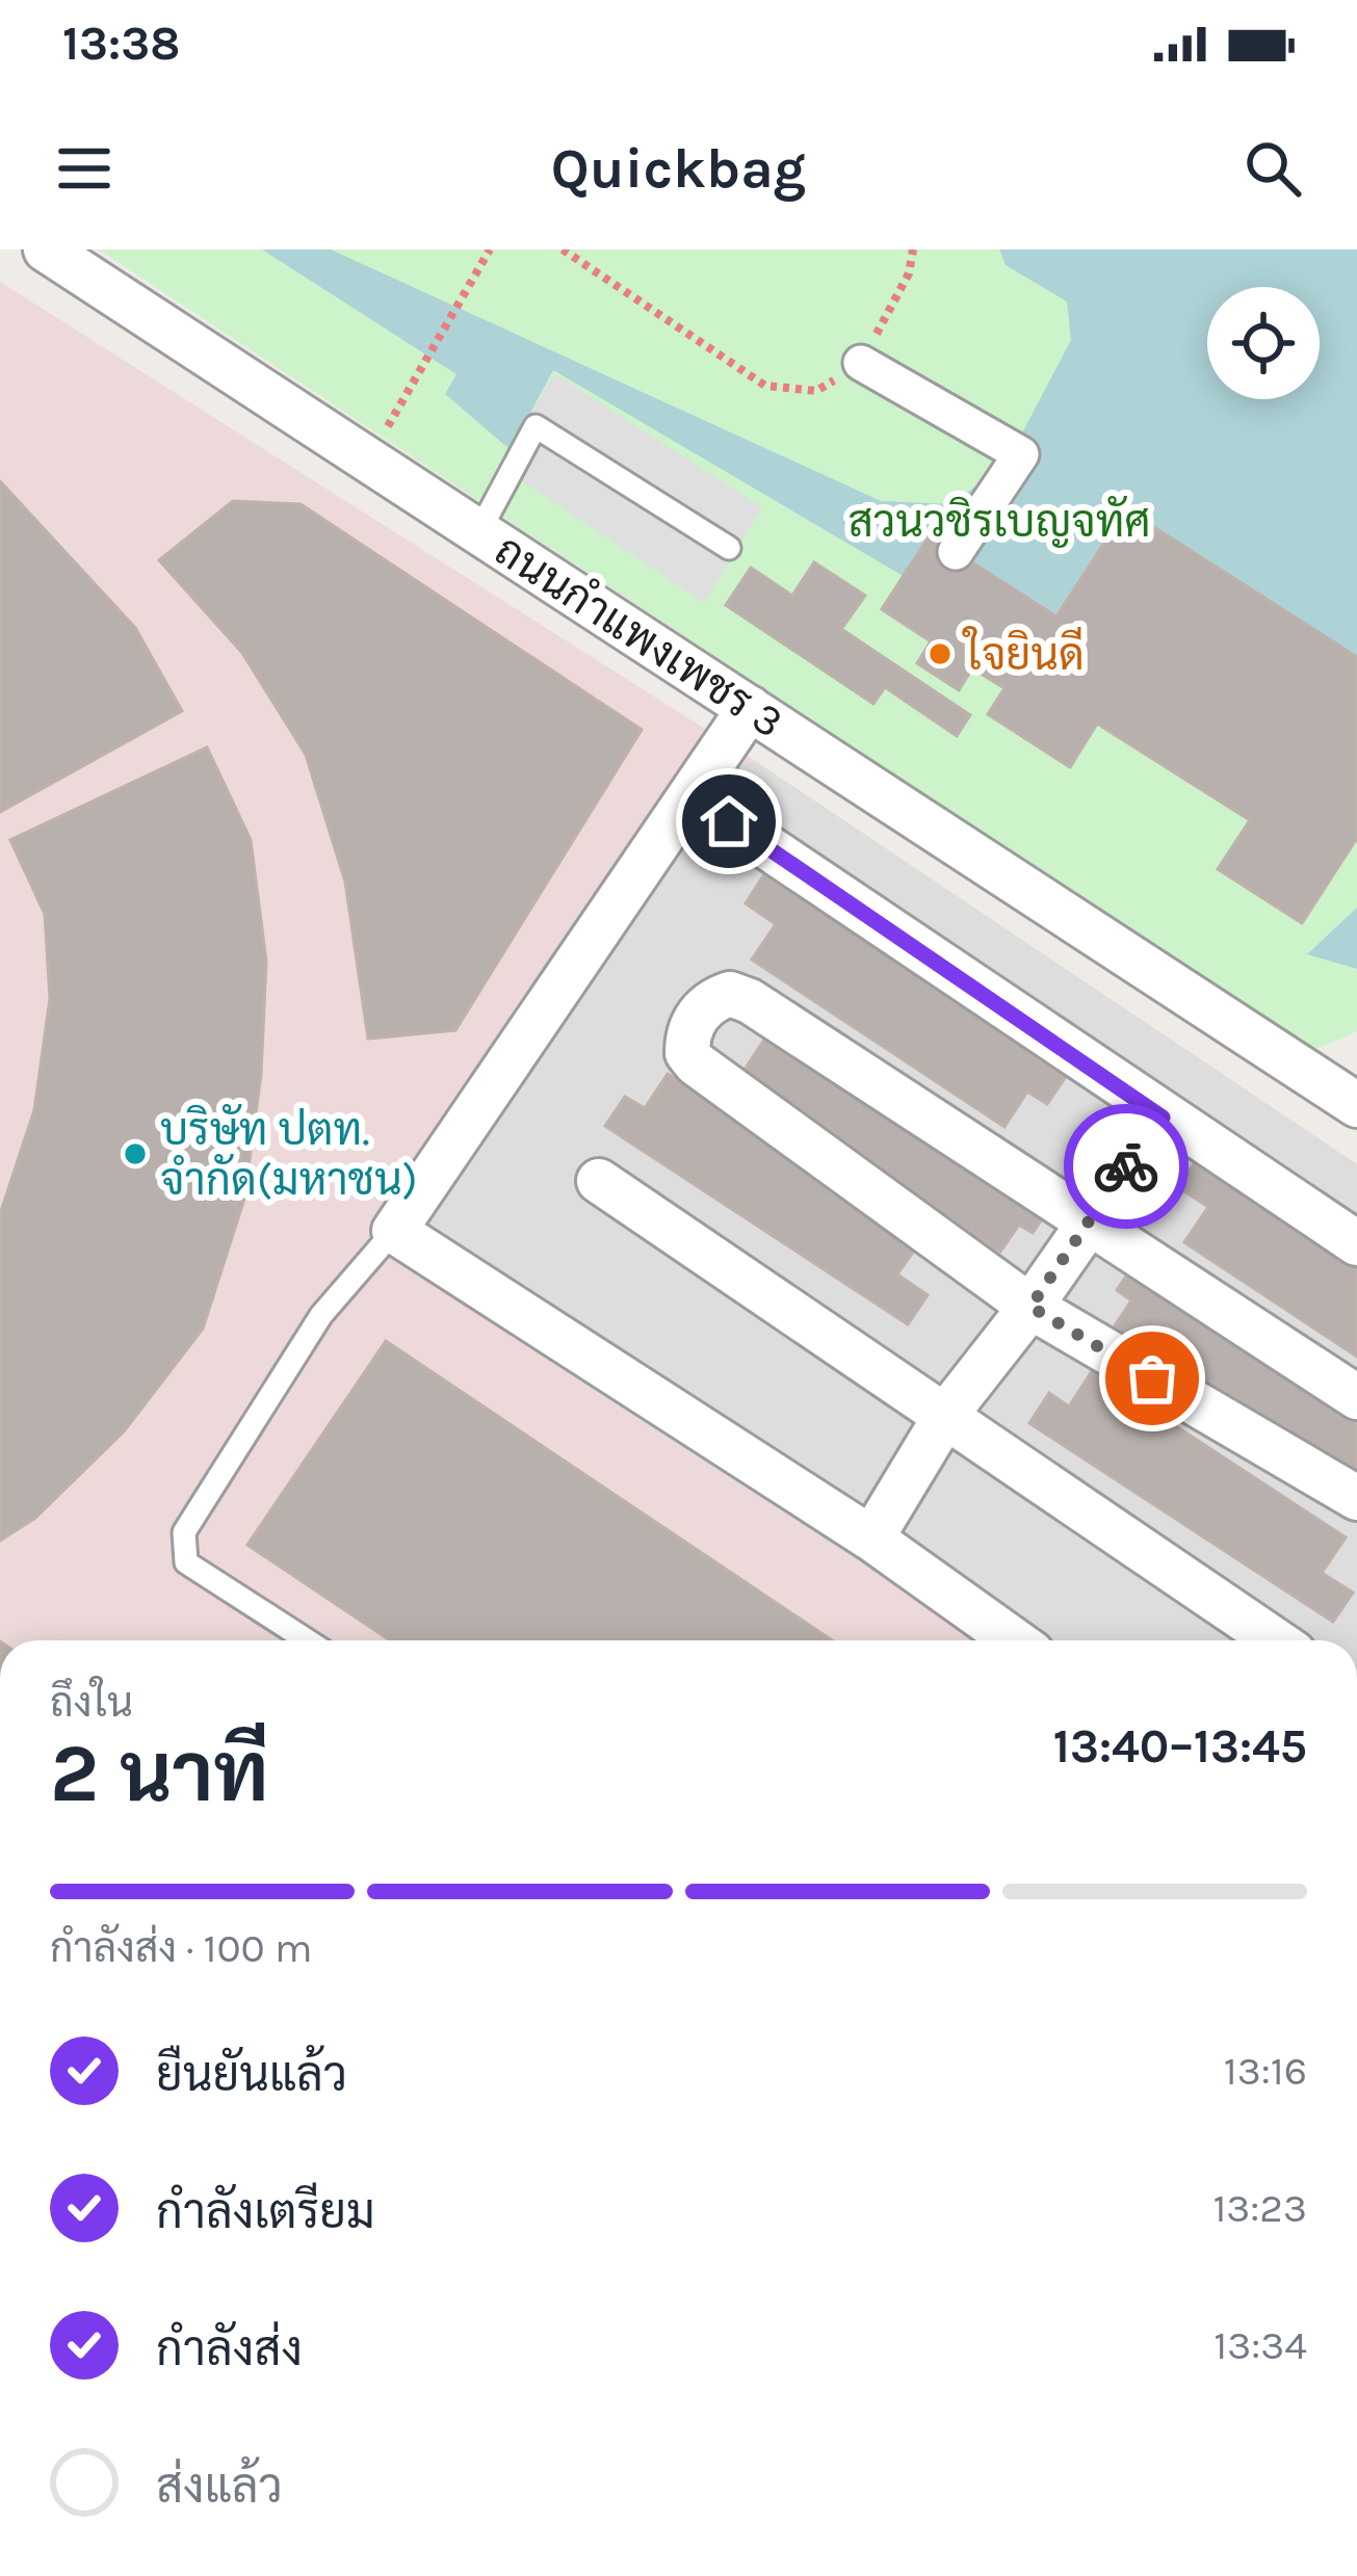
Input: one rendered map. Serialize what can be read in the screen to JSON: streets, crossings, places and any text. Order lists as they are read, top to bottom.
{
  "streets": {
    "street": ["ถนนกำแพงเพชร 3"]
  },
  "parks": ["สวนวชิรเบญจทัศ"],
  "places": ["ใจยินดี", "บริษัท ปตท. จำกัด(มหาชน)"],
  "page": {
    "status": "13:38",
    "header": "Quickbag",
    "heading": ["2 นาที", "ถึงใน", "13:40–13:45"],
    "bar": "กำลังส่ง · 100 m",
    "list": [
      ["ยืนยันแล้ว", "13:16"],
      ["กำลังเตรียม", "13:23"],
      ["กำลังส่ง", "13:34"],
      "ส่งแล้ว"
    ]
  }
}
